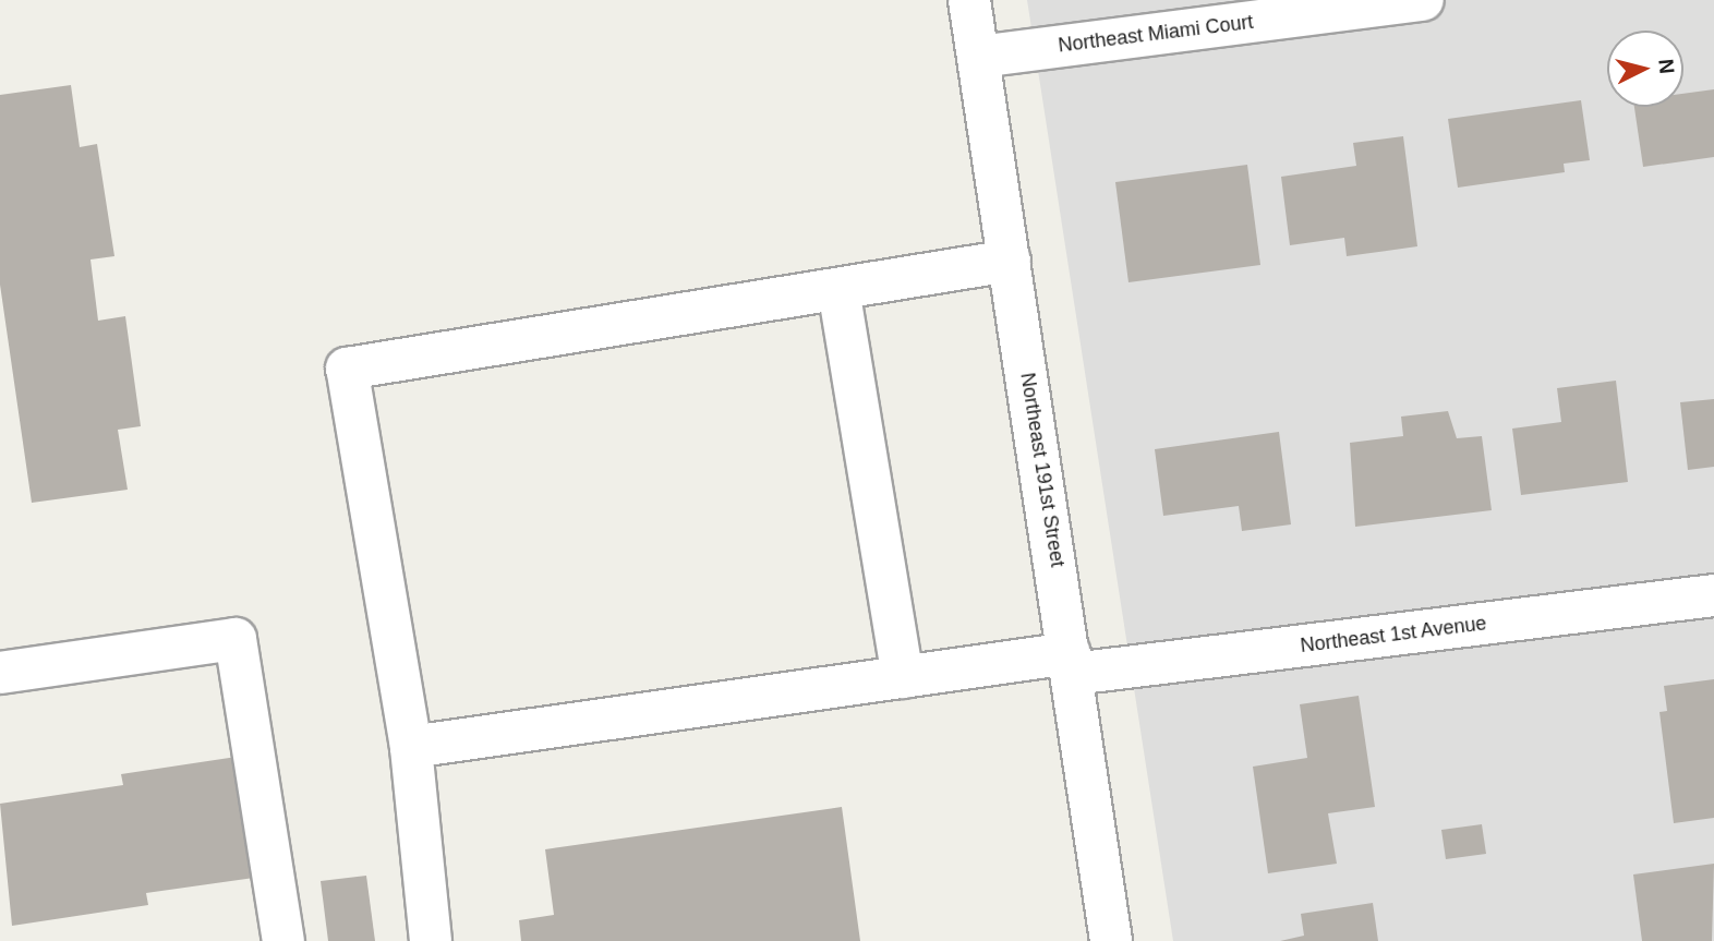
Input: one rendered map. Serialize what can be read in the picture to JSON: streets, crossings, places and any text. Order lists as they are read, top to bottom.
{
  "streets": {
    "street": ["Northeast Miami Court", "Northeast 191st Street", "Northeast 1st Avenue"]
  },
  "crossings": [
    ["Northeast Miami Court", "Northeast 191st Street"],
    ["Northeast 191st Street", "Northeast 1st Avenue"]
  ],
  "north": "right"
}
